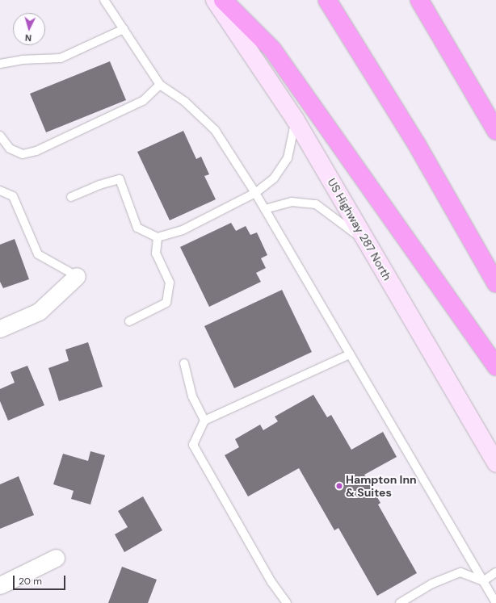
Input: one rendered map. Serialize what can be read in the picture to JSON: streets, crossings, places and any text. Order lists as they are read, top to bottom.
{
  "streets": {
    "main road": ["US Highway 287 North"]
  },
  "places": ["Hampton Inn & Suites"],
  "scale_bar": "20 m",
  "north": "bottom"
}
